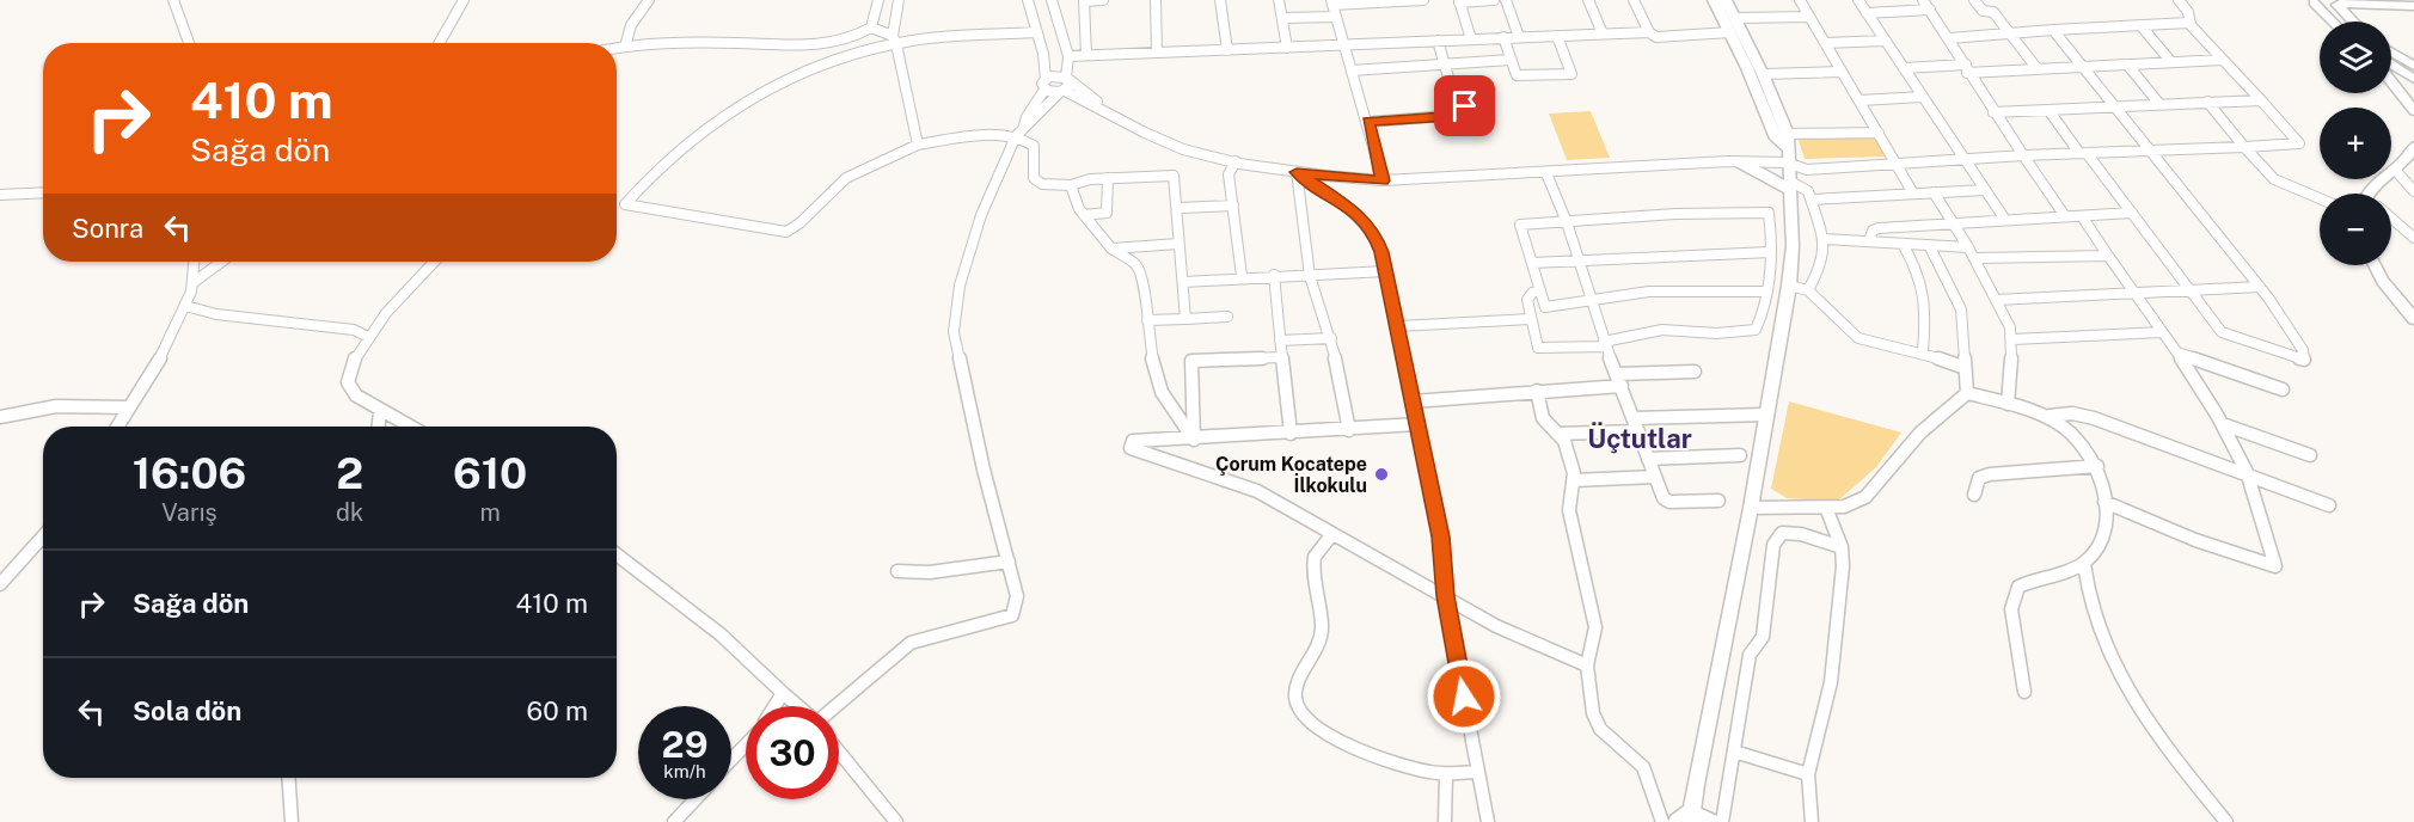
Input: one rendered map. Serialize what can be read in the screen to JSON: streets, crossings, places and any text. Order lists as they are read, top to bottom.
{
  "districts": ["Üçtutlar"],
  "places": ["Çorum Kocatepe İlkokulu"],
  "page": {
    "map_buttons": ["+", "−"],
    "turn": ["410 m", "Sağa dön"],
    "then": "Sonra",
    "eta": [
      "16:06",
      "Varış",
      "2",
      "dk",
      "610",
      "m"
    ],
    "list": [
      {
        "name": "Sağa dön",
        "value": "410 m"
      },
      {
        "name": "Sola dön",
        "value": "60 m"
      }
    ],
    "speed": "29 km/h",
    "limit": "30"
  }
}
